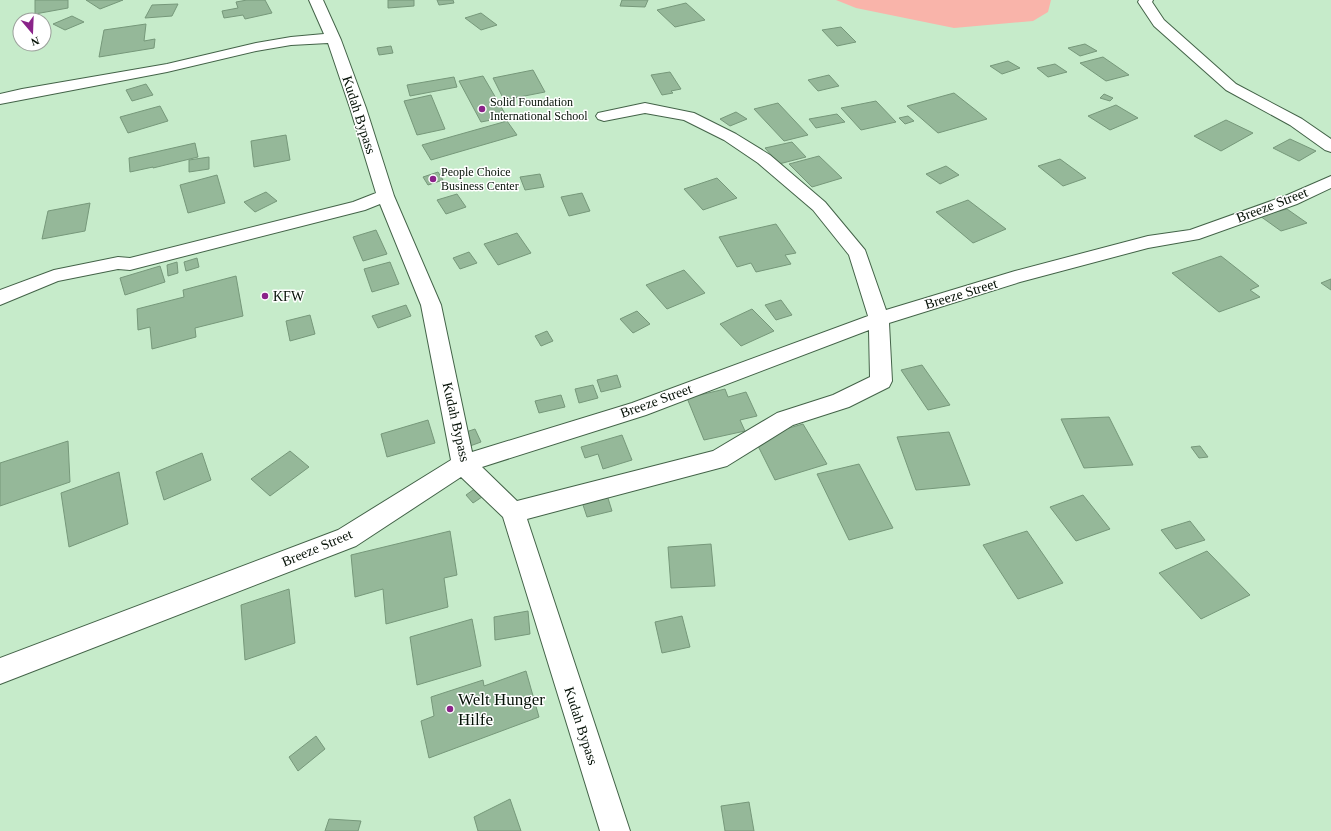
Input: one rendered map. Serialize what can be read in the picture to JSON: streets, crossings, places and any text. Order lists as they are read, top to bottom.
{
  "streets": {
    "street": ["Kudah Bypass", "Breeze Street"]
  },
  "crossings": [
    ["Kudah Bypass", "Breeze Street"]
  ],
  "places": [
    "Solid Foundation International School",
    "People Choice Business Center",
    "KFW",
    "Welt Hunger Hilfe"
  ],
  "north": "bottom"
}
